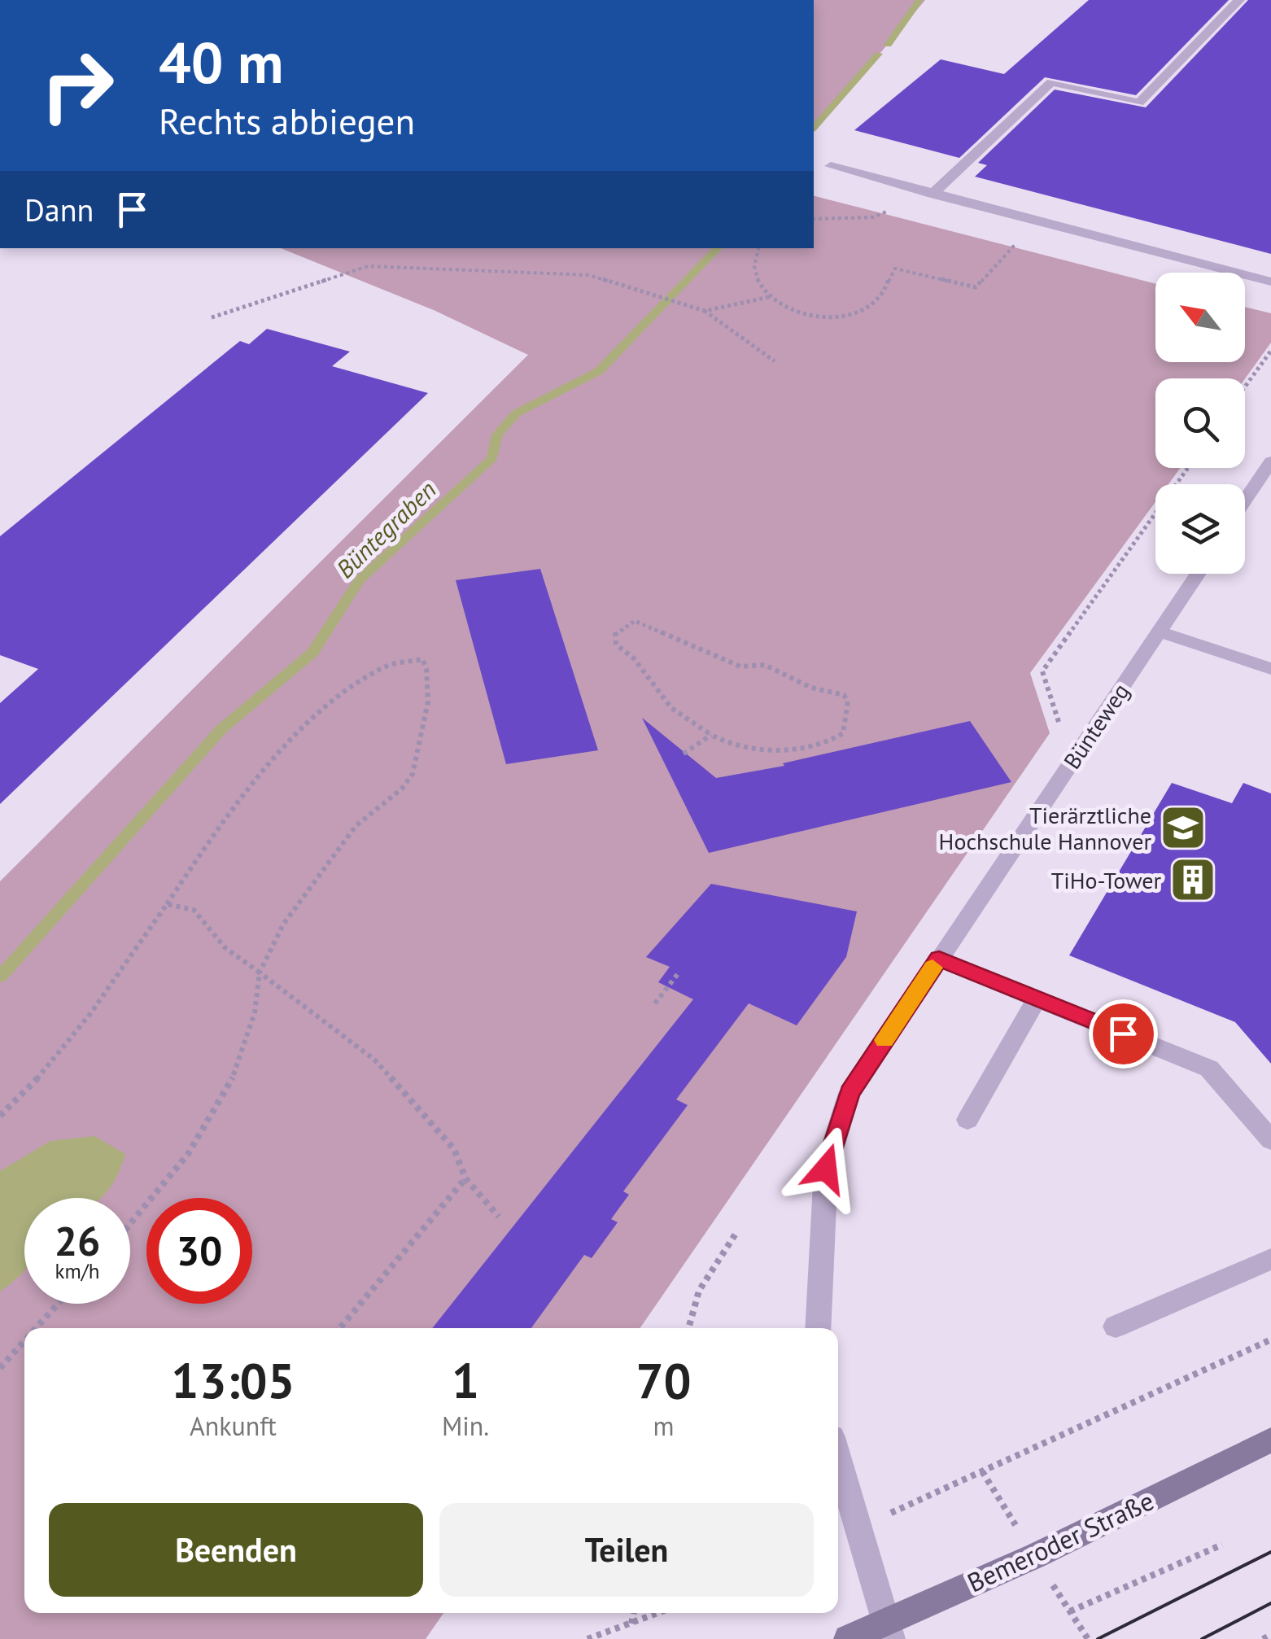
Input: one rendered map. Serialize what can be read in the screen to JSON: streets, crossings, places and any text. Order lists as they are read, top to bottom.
{
  "streets": {
    "main road": ["Bemeroder Straße"],
    "street": ["Bünteweg"]
  },
  "water": ["Büntegraben"],
  "places": {
    "school or university": ["Tierärztliche Hochschule Hannover"],
    "building": ["TiHo-Tower"]
  },
  "north": "top left",
  "page": {
    "turn": ["40 m", "Rechts abbiegen"],
    "then": "Dann",
    "speed": "26 km/h",
    "limit": "30",
    "eta": [
      "13:05",
      "Ankunft",
      "1",
      "Min.",
      "70",
      "m"
    ],
    "buttons": ["Beenden", "Teilen"]
  }
}
